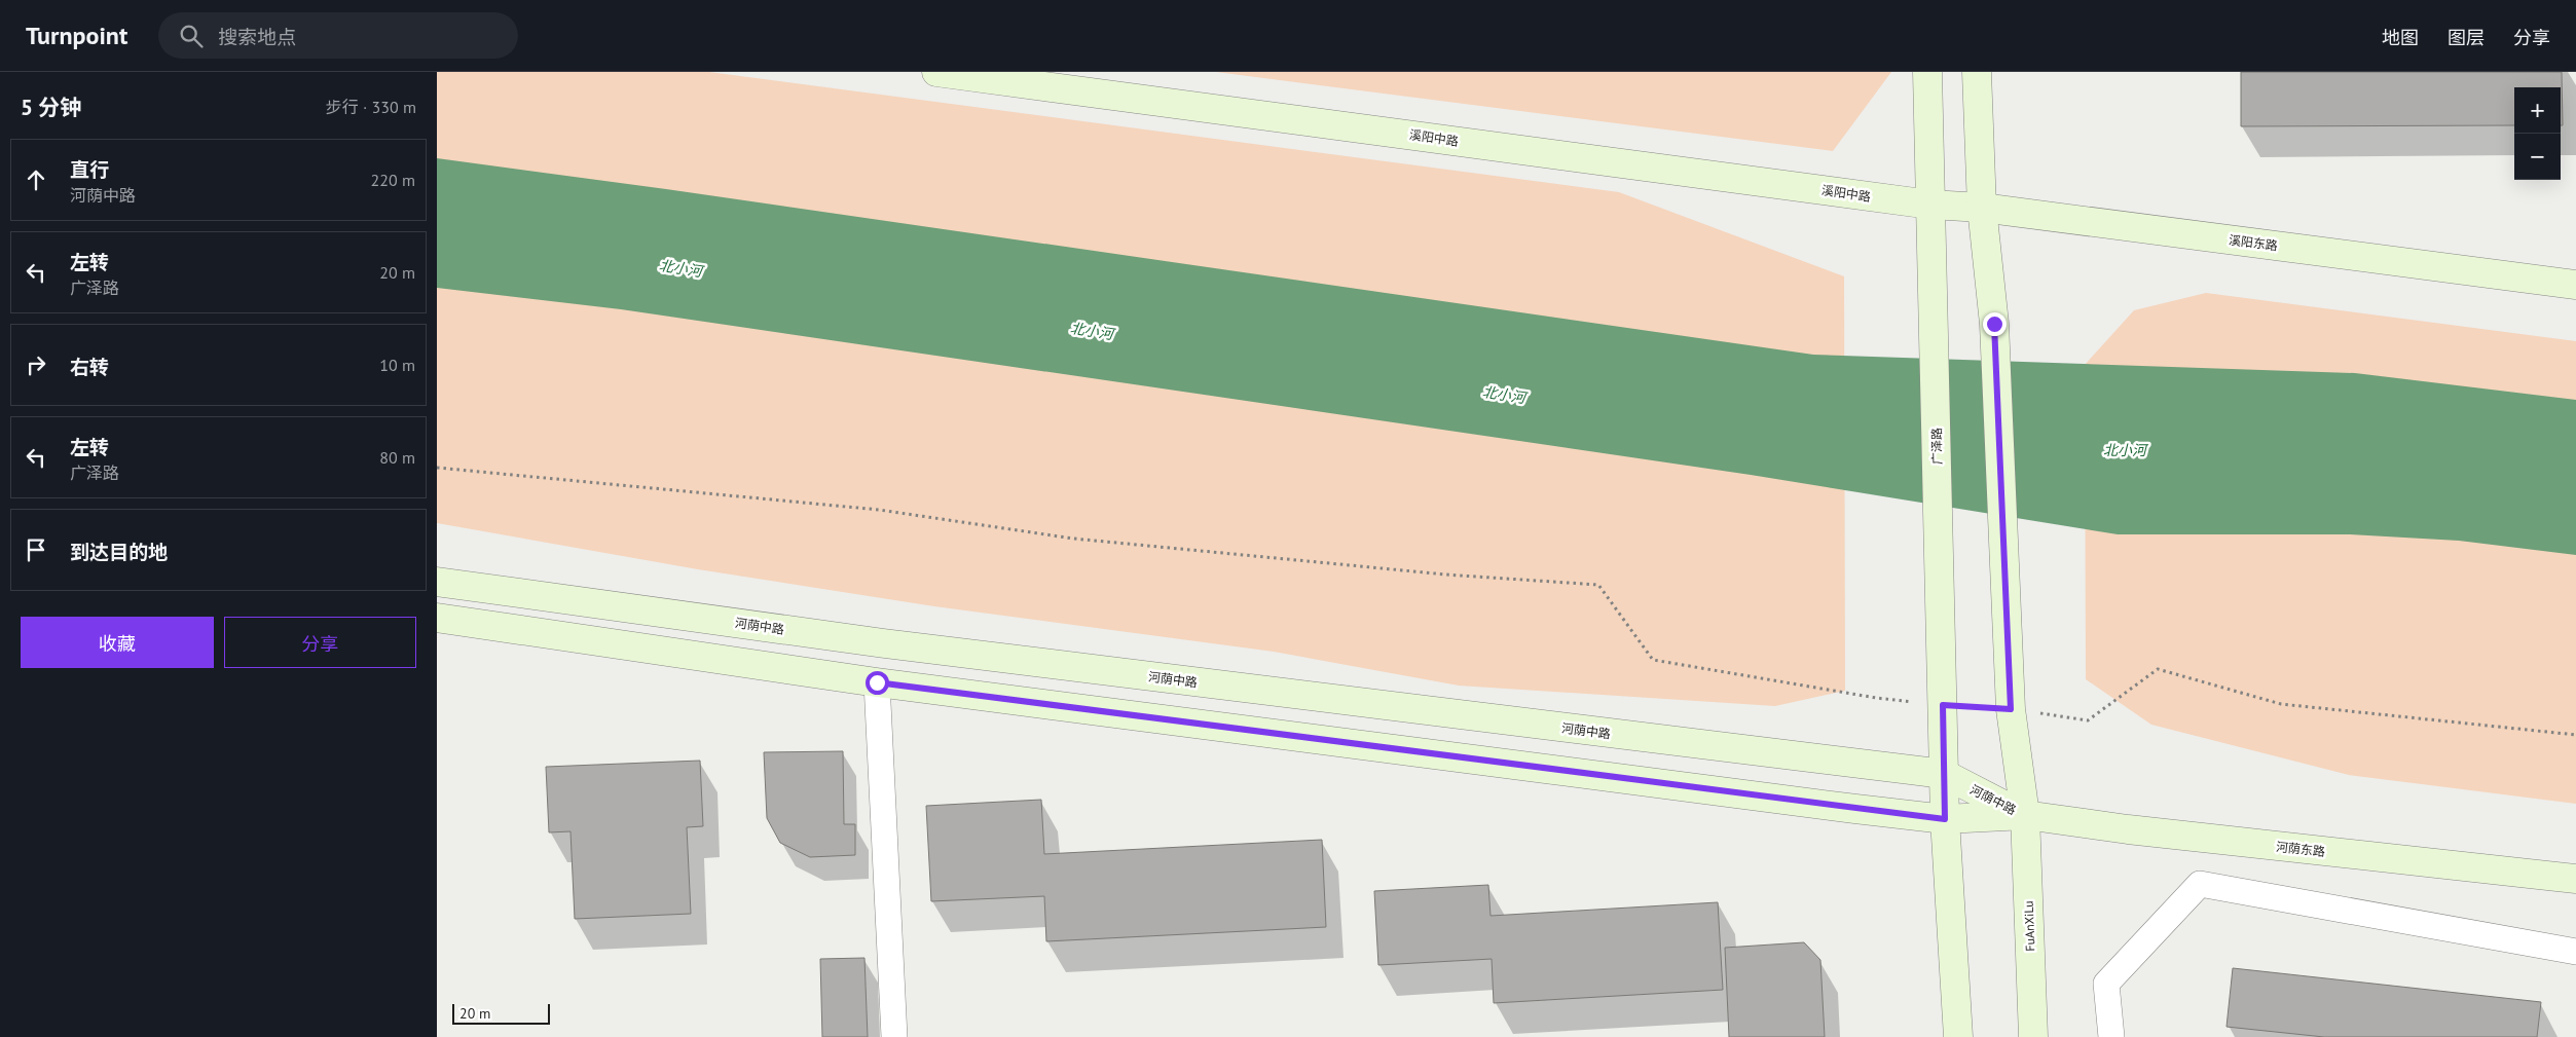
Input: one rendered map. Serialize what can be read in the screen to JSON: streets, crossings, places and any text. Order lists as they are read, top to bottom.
{
  "streets": {
    "street": [
      "溪阳中路",
      "溪阳东路",
      "广泽路",
      "河荫中路",
      "河荫东路",
      "FuAnXiLu"
    ]
  },
  "crossings": [
    ["溪阳中路", "溪阳东路"],
    ["溪阳中路", "广泽路"],
    ["溪阳东路", "广泽路"],
    ["广泽路", "河荫中路"],
    ["河荫中路", "河荫东路"],
    ["河荫中路", "FuAnXiLu"],
    ["河荫东路", "FuAnXiLu"]
  ],
  "water": ["北小河"],
  "scale_bar": "20 m",
  "page": {
    "header": "Turnpoint",
    "search": "搜索地点",
    "nav": ["地图", "图层", "分享"],
    "heading": ["5 分钟", "步行 · 330 m"],
    "map_buttons": ["+", "−"],
    "list": [
      ["直行", "河荫中路", "220 m"],
      ["左转", "广泽路", "20 m"],
      ["右转", "10 m"],
      ["左转", "广泽路", "80 m"],
      "到达目的地"
    ],
    "buttons": ["收藏", "分享"],
    "scale": "20 m"
  }
}
